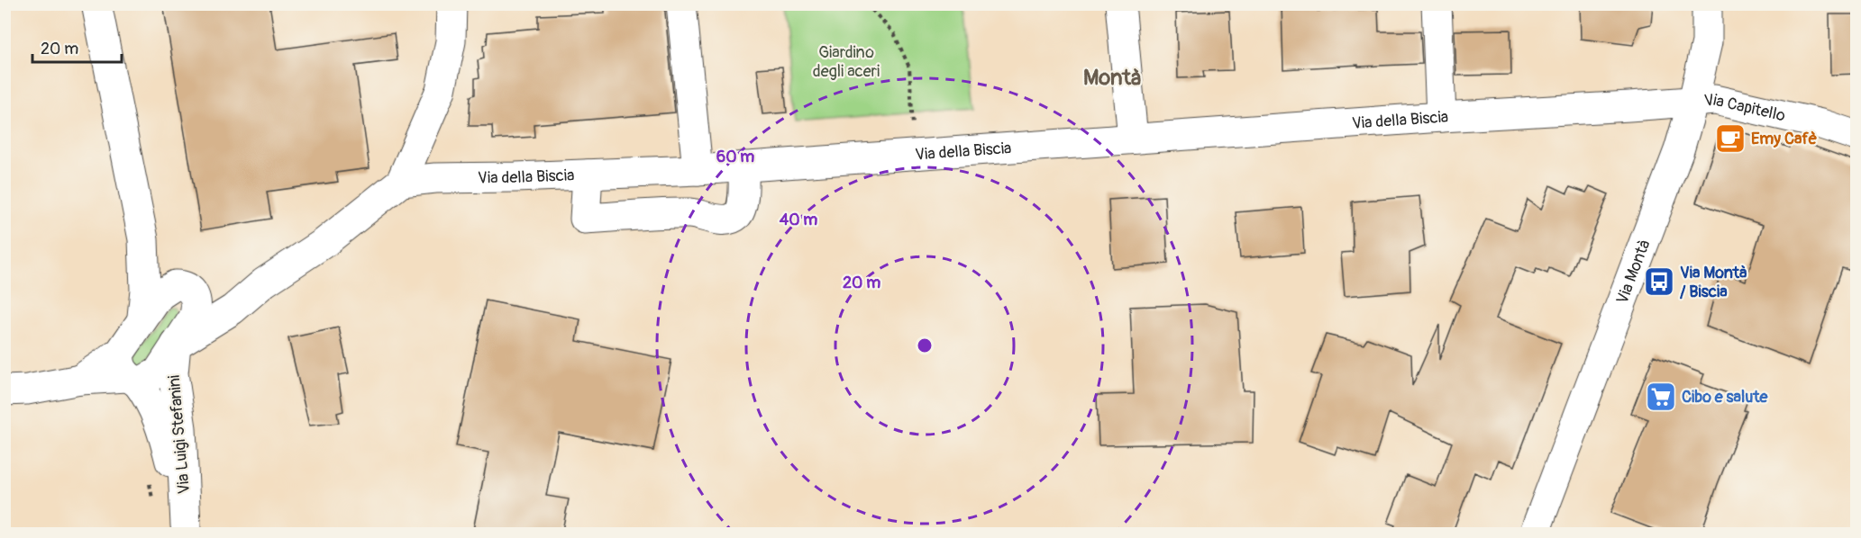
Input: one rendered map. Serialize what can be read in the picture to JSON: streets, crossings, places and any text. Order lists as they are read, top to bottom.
{
  "streets": {
    "street": [
      "Via Capitello",
      "Via della Biscia",
      "Via Montà",
      "Via Luigi Stefanini"
    ]
  },
  "crossings": [
    ["Via Capitello", "Via della Biscia"],
    ["Via Capitello", "Via Montà"],
    ["Via della Biscia", "Via Montà"]
  ],
  "districts": ["Montà"],
  "parks": ["Giardino degli aceri"],
  "places": {
    "cafe": ["Emy Cafè"],
    "bus stop": ["Via Montà / Biscia"],
    "supermarket": ["Cibo e salute"]
  },
  "scale_bar": "20 m",
  "rings": ["60 m", "40 m", "20 m"]
}
